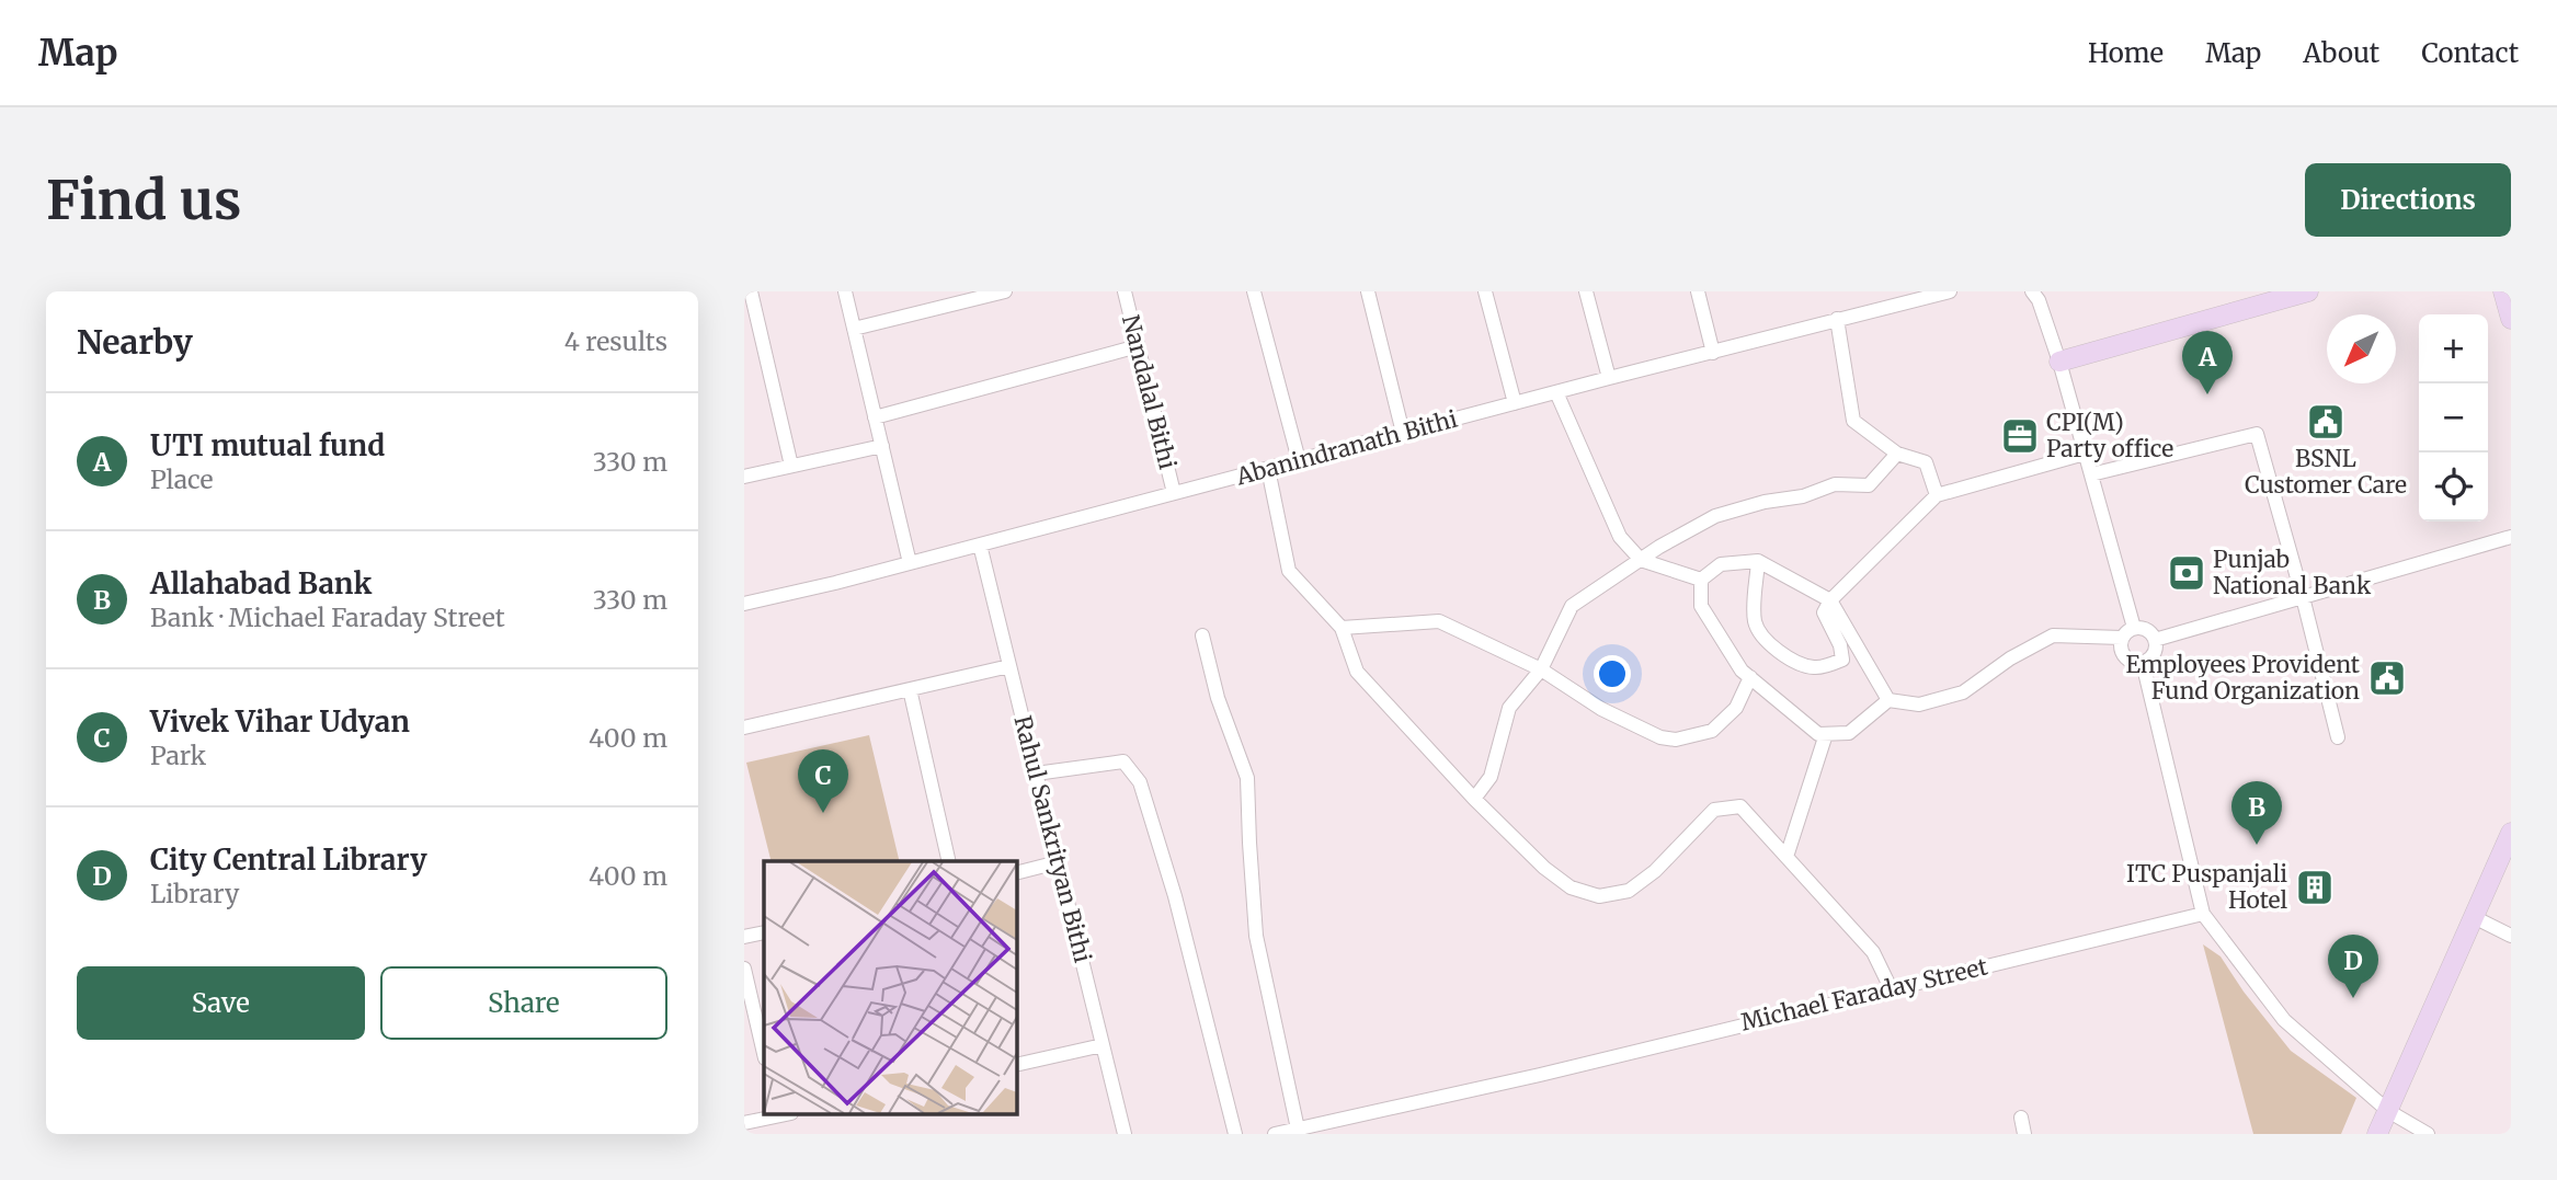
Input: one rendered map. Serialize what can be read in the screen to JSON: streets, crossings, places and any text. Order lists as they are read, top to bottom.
{
  "streets": {
    "street": [
      "Nandalal Bithi",
      "Abanindranath Bithi",
      "Rahul Sankrityan Bithi",
      "Michael Faraday Street"
    ]
  },
  "crossings": [
    ["Nandalal Bithi", "Abanindranath Bithi"],
    ["Abanindranath Bithi", "Rahul Sankrityan Bithi"]
  ],
  "places": {
    "public building": ["BSNL Customer Care", "Employees Provident Fund Organization"],
    "office": ["CPI(M) Party office"],
    "bank": ["Punjab National Bank"],
    "building": ["ITC Puspanjali Hotel"]
  },
  "north": "bottom left",
  "page": {
    "header": "Map",
    "nav": [
      "Home",
      "Map",
      "About",
      "Contact"
    ],
    "buttons": [
      "Directions",
      ["Save", "Share"]
    ],
    "title": "Find us",
    "heading": ["Nearby", "4 results"],
    "map_buttons": ["+", "−"],
    "pins": [
      "A",
      "C",
      "B",
      "D"
    ],
    "list": [
      {
        "mark": "A",
        "name": "UTI mutual fund",
        "note": "Place",
        "value": "330 m"
      },
      {
        "mark": "B",
        "name": "Allahabad Bank",
        "note": "Bank · Michael Faraday Street",
        "value": "330 m"
      },
      {
        "mark": "C",
        "name": "Vivek Vihar Udyan",
        "note": "Park",
        "value": "400 m"
      },
      {
        "mark": "D",
        "name": "City Central Library",
        "note": "Library",
        "value": "400 m"
      }
    ]
  }
}
